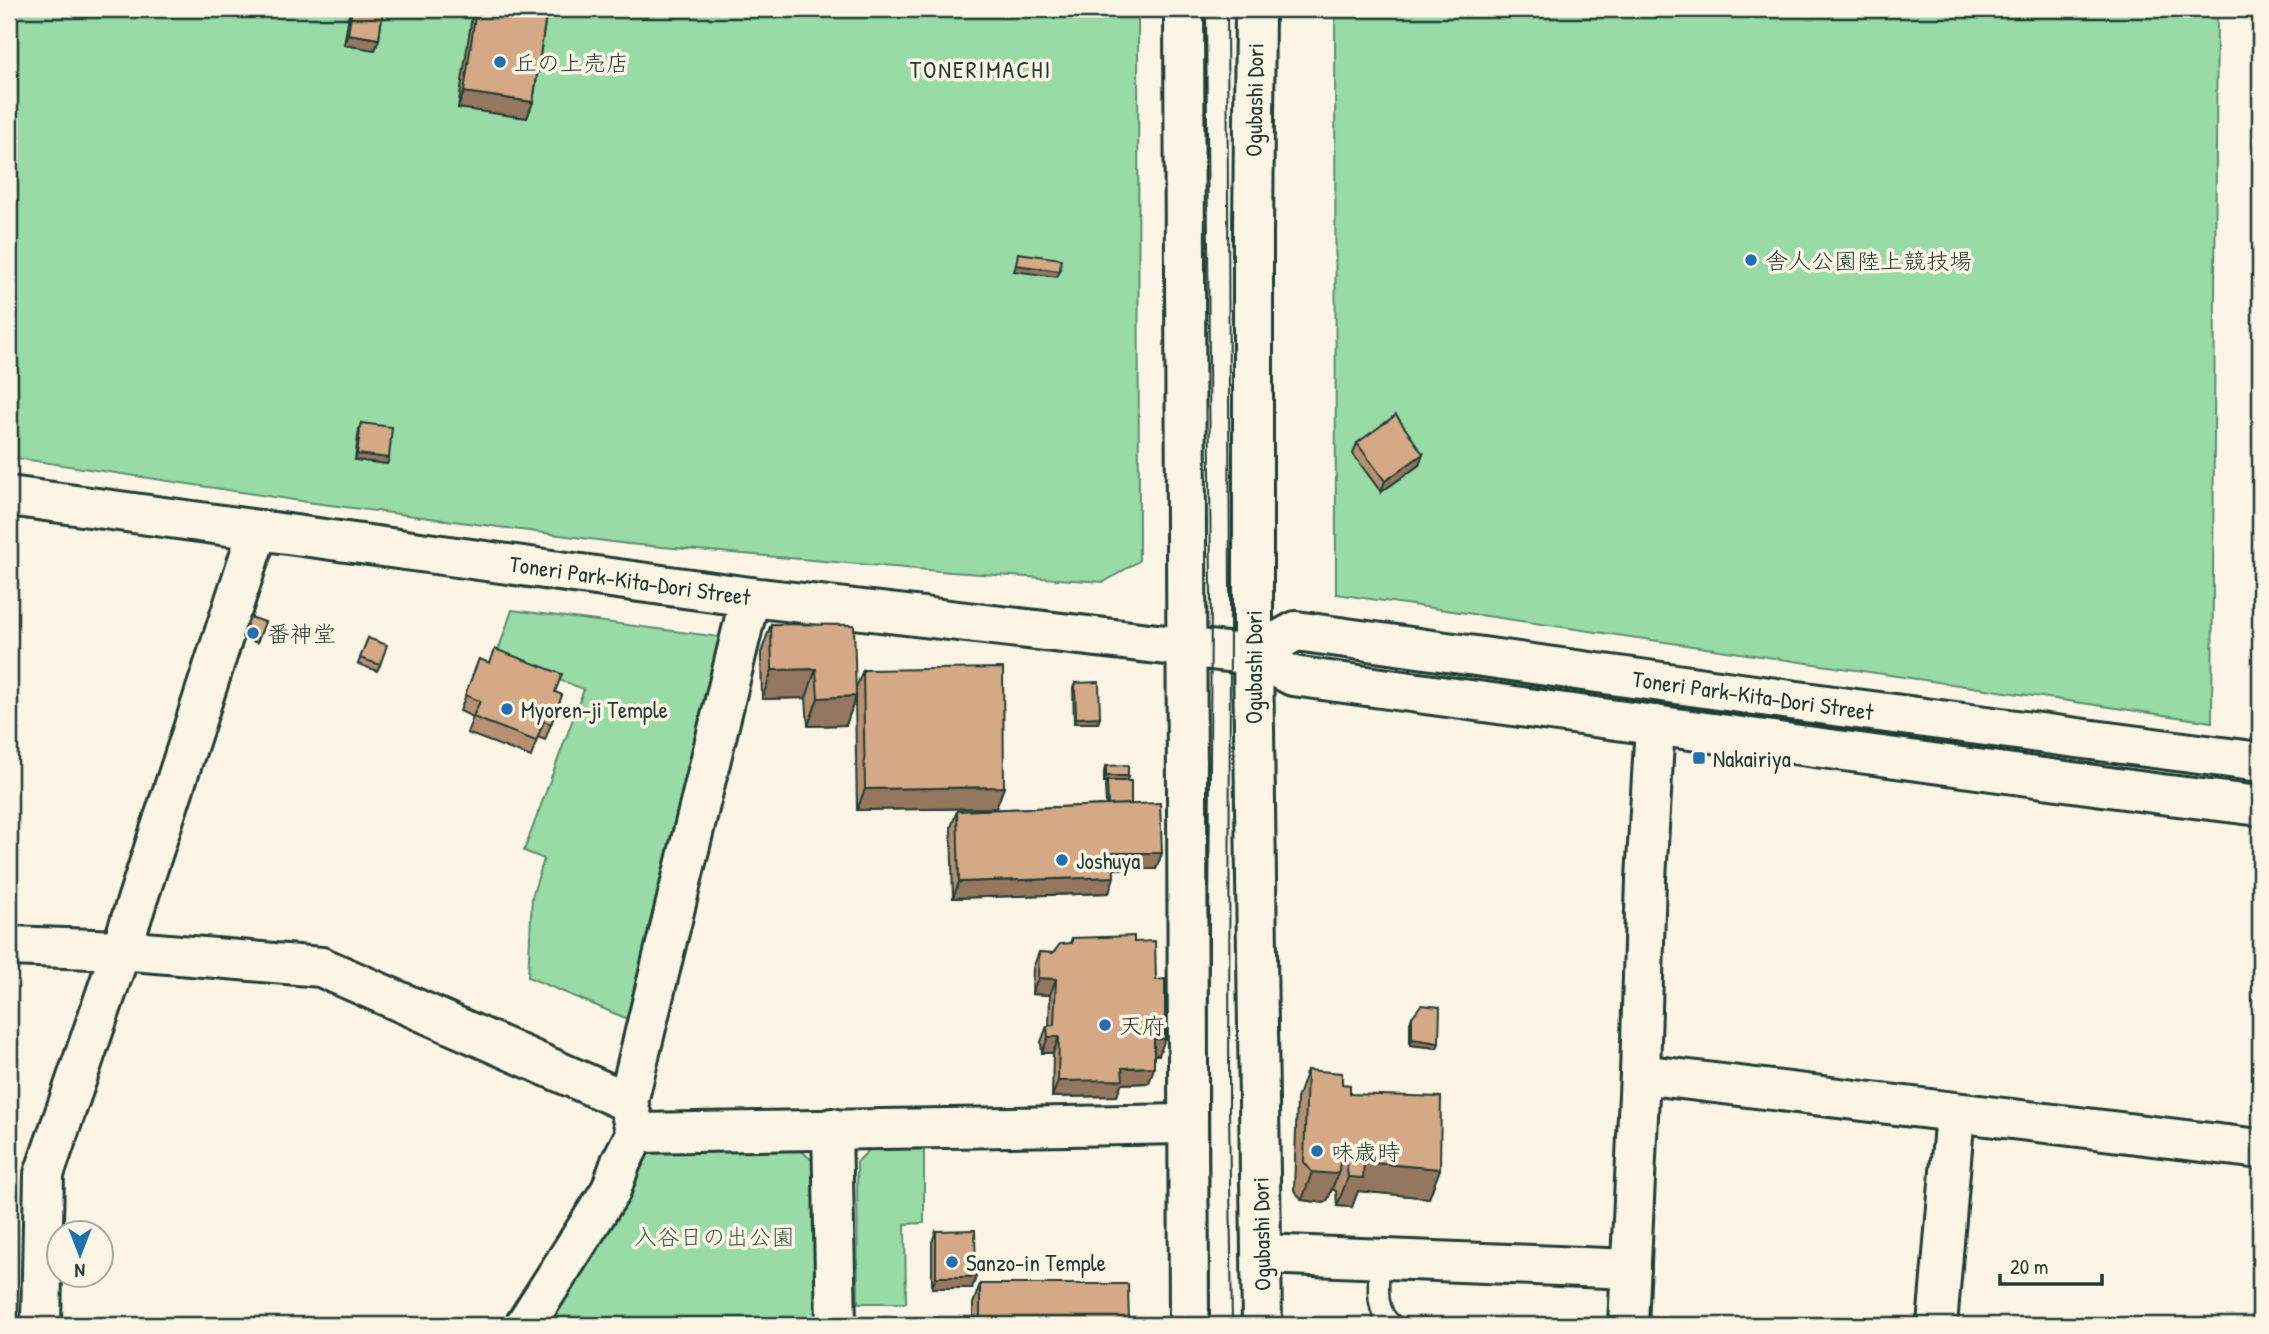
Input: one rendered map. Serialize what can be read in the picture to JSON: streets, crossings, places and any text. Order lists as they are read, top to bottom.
{
  "streets": {
    "street": ["Ogubashi Dori", "Toneri Park-Kita-Dori Street"]
  },
  "crossings": [
    ["Ogubashi Dori", "Toneri Park-Kita-Dori Street"]
  ],
  "districts": ["TONERIMACHI"],
  "parks": ["入谷日の出公園"],
  "places": {
    "other": [
      "丘の上売店",
      "舎人公園陸上競技場",
      "番神堂",
      "Myoren-ji Temple",
      "Joshuya",
      "天府",
      "味歳時",
      "Sanzo-in Temple"
    ],
    "transit": ["Nakairiya"]
  },
  "scale_bar": "20 m",
  "north": "bottom"
}
